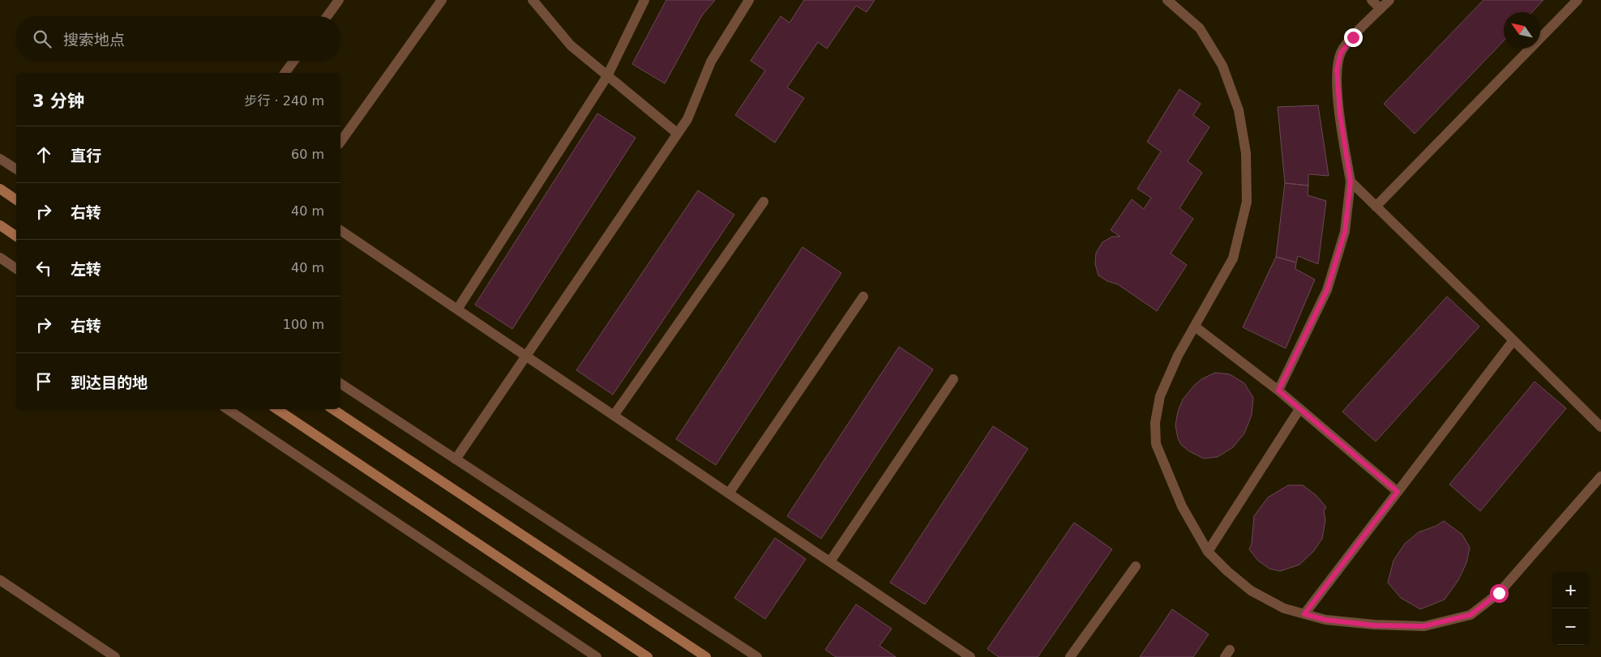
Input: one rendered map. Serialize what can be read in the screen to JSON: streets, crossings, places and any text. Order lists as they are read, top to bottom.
{
  "north": "top left",
  "page": {
    "search": "搜索地点",
    "heading": ["3 分钟", "步行 · 240 m"],
    "list": [
      ["直行", "60 m"],
      ["右转", "40 m"],
      ["左转", "40 m"],
      ["右转", "100 m"],
      "到达目的地"
    ],
    "map_buttons": ["+", "−"]
  }
}
